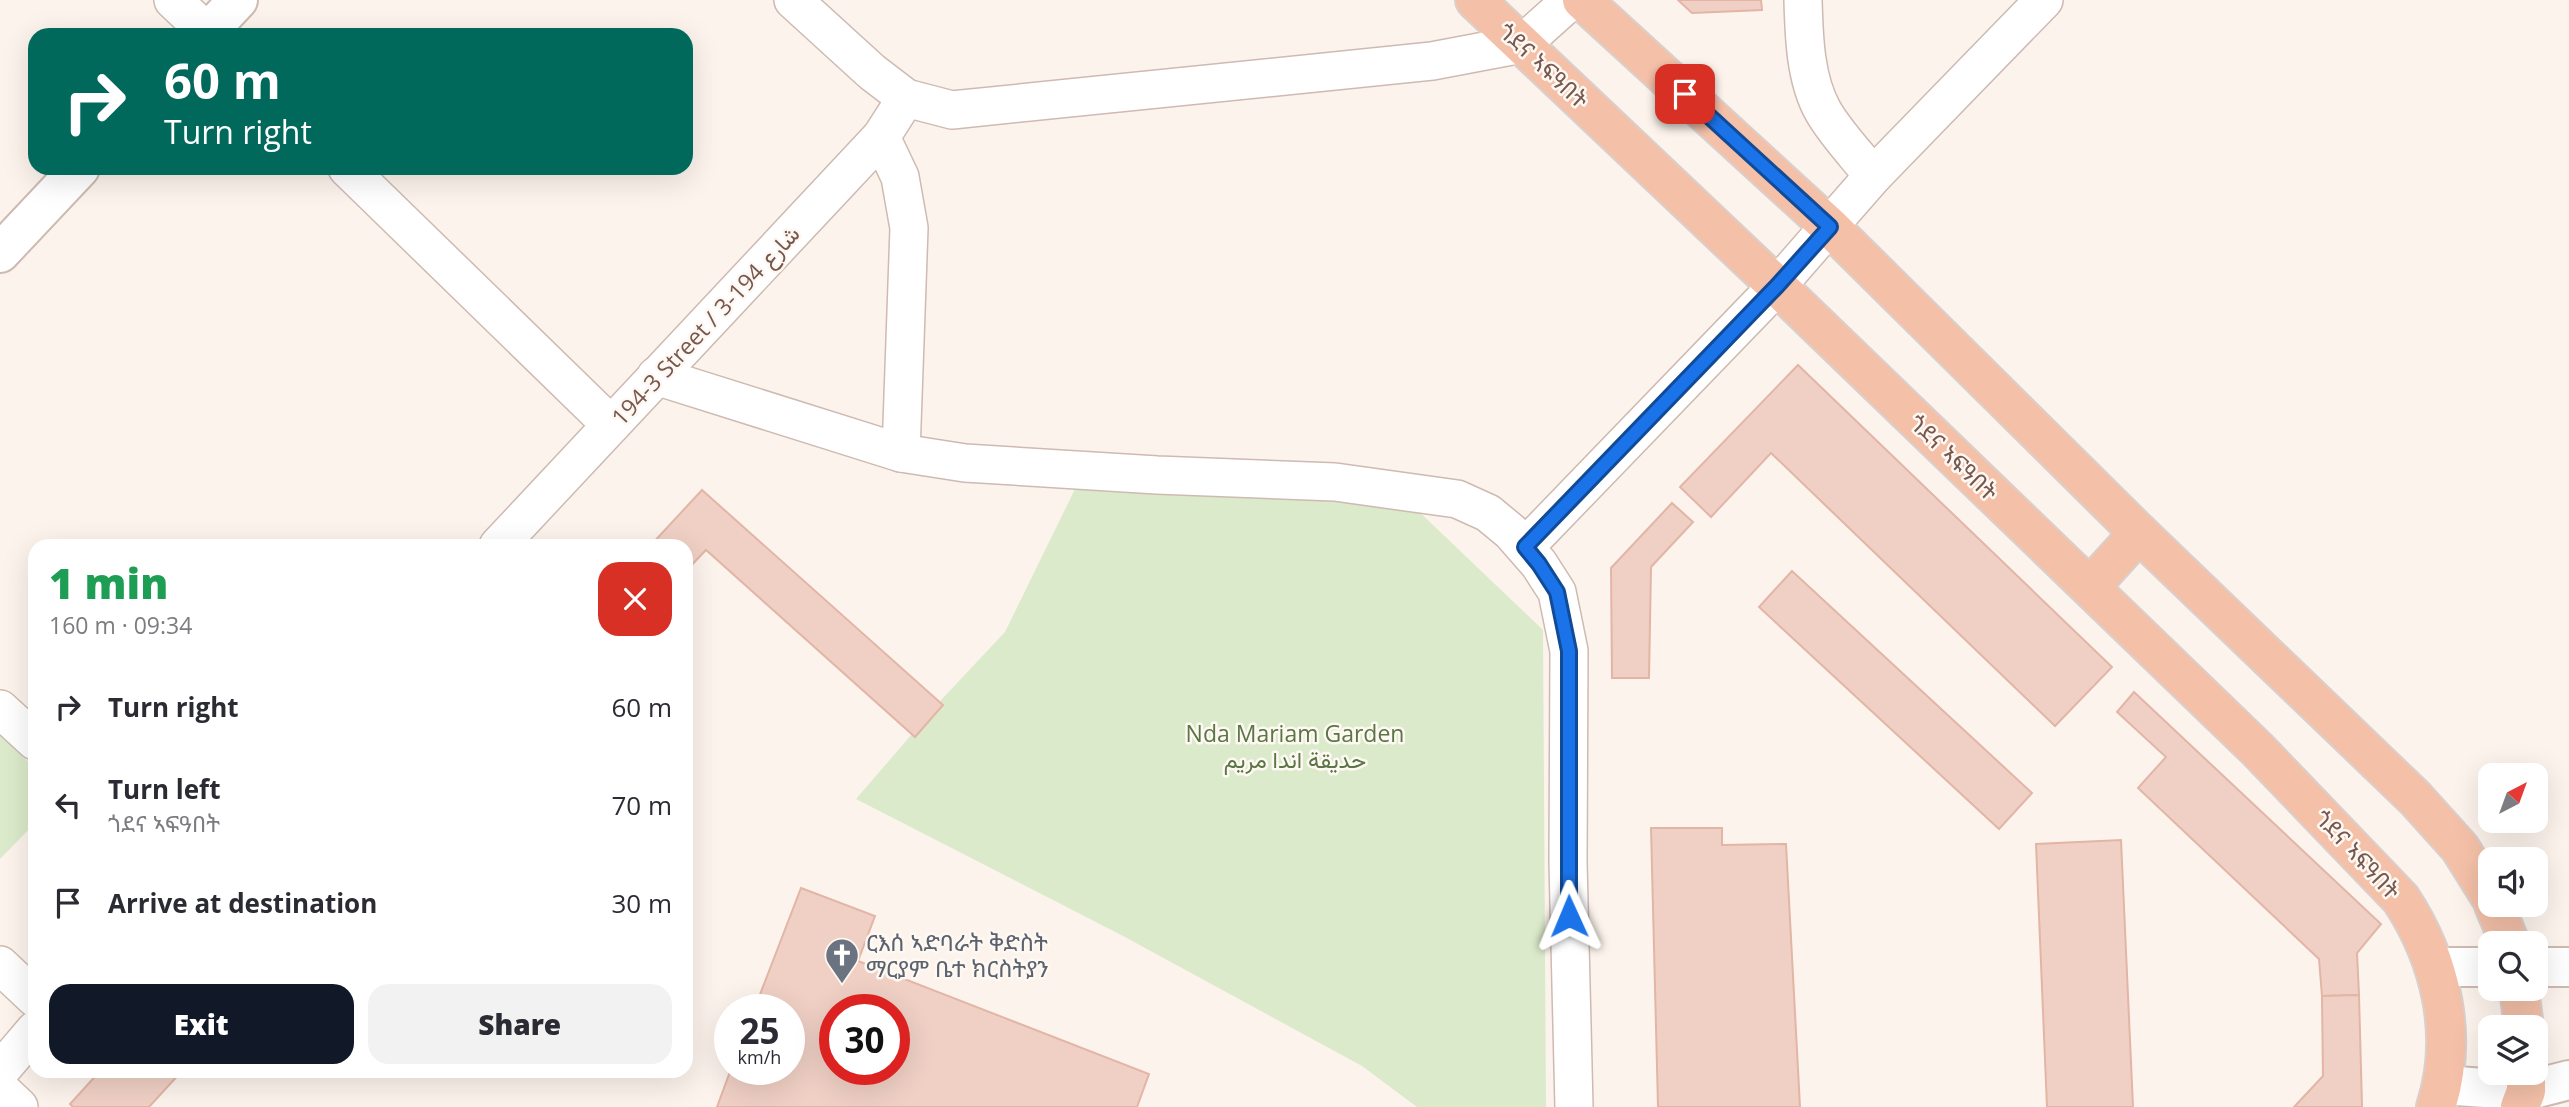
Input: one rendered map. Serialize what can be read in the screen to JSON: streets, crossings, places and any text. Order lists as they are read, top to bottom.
{
  "streets": {
    "highway": ["ጎደና ኣፍዓበት"],
    "street": ["194-3 Street / شارع 194-3"]
  },
  "parks": ["Nda Mariam Garden حديقة اندا مريم"],
  "places": {
    "church": ["ርእሰ ኣድባራት ቅድስት ማርያም ቤተ ክርስትያን"]
  },
  "north": "top right",
  "page": {
    "turn": ["60 m", "Turn right"],
    "heading": ["1 min", "160 m · 09:34"],
    "list": [
      {
        "name": "Turn right",
        "value": "60 m"
      },
      {
        "name": "Turn left",
        "note": "ጎደና ኣፍዓበት",
        "value": "70 m"
      },
      {
        "name": "Arrive at destination",
        "value": "30 m"
      }
    ],
    "buttons": ["Exit", "Share"],
    "speed": "25 km/h",
    "limit": "30"
  }
}
